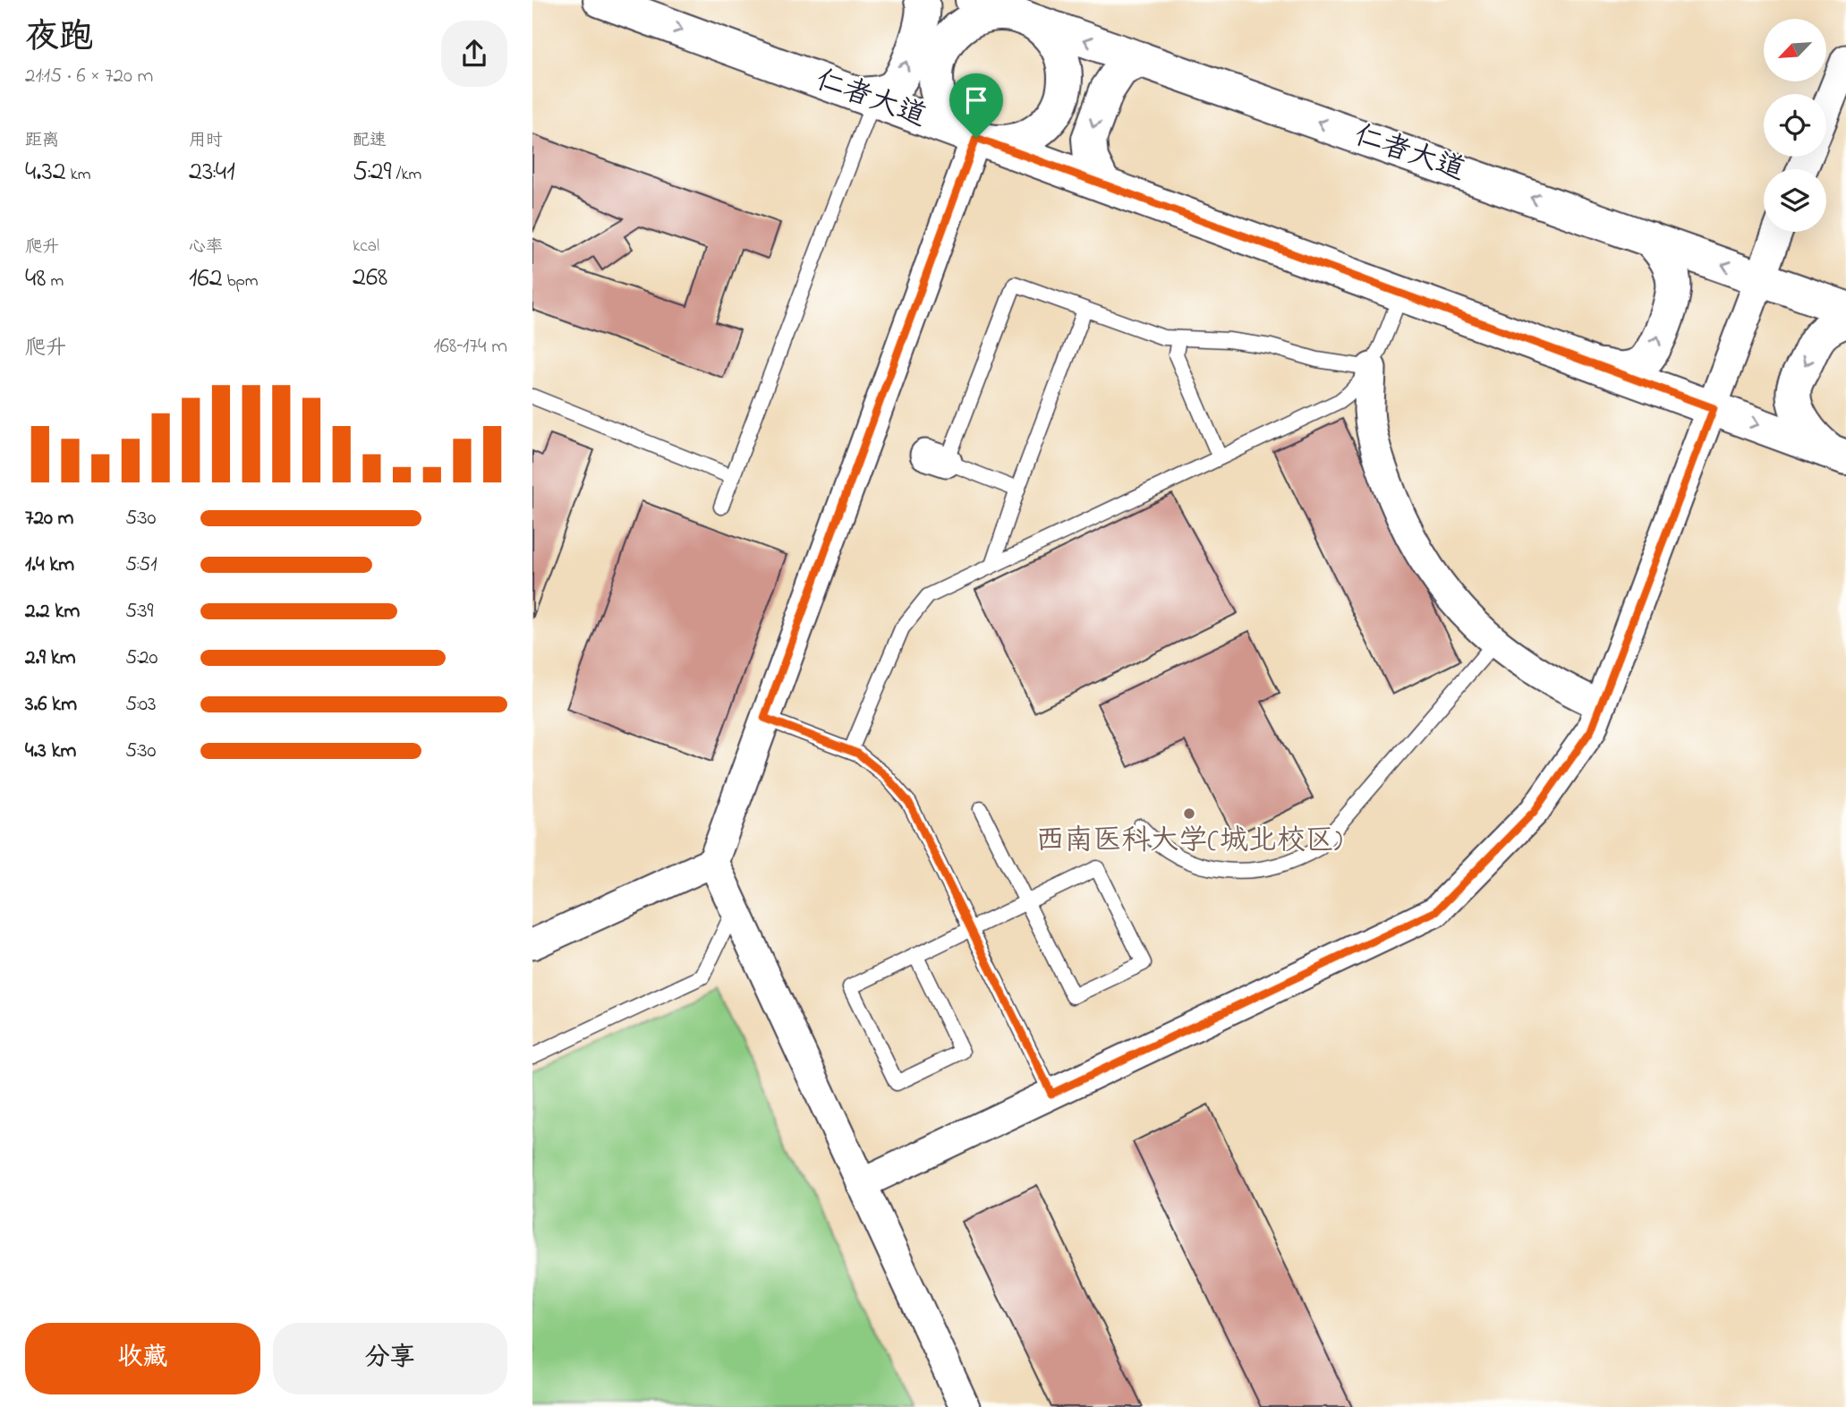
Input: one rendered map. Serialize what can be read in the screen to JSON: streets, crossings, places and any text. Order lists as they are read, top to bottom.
{
  "streets": {
    "street": ["仁者大道"]
  },
  "places": ["西南医科大学(城北校区)"],
  "north": "bottom left",
  "page": {
    "heading": ["夜跑", "21:15 · 6 × 720 m"],
    "stats": [
      ["距离", "4.32 km"],
      ["用时", "23:41"],
      ["配速", "5:29 /km"],
      ["爬升", "48 m"],
      ["心率", "162 bpm"],
      ["kcal", "268"]
    ],
    "chart": ["爬升", "168–174 m"],
    "list": [
      {
        "name": "720 m",
        "note": "5:30"
      },
      {
        "name": "1.4 km",
        "note": "5:51"
      },
      {
        "name": "2.2 km",
        "note": "5:39"
      },
      {
        "name": "2.9 km",
        "note": "5:20"
      },
      {
        "name": "3.6 km",
        "note": "5:03"
      },
      {
        "name": "4.3 km",
        "note": "5:30"
      }
    ],
    "buttons": ["收藏", "分享"]
  }
}
